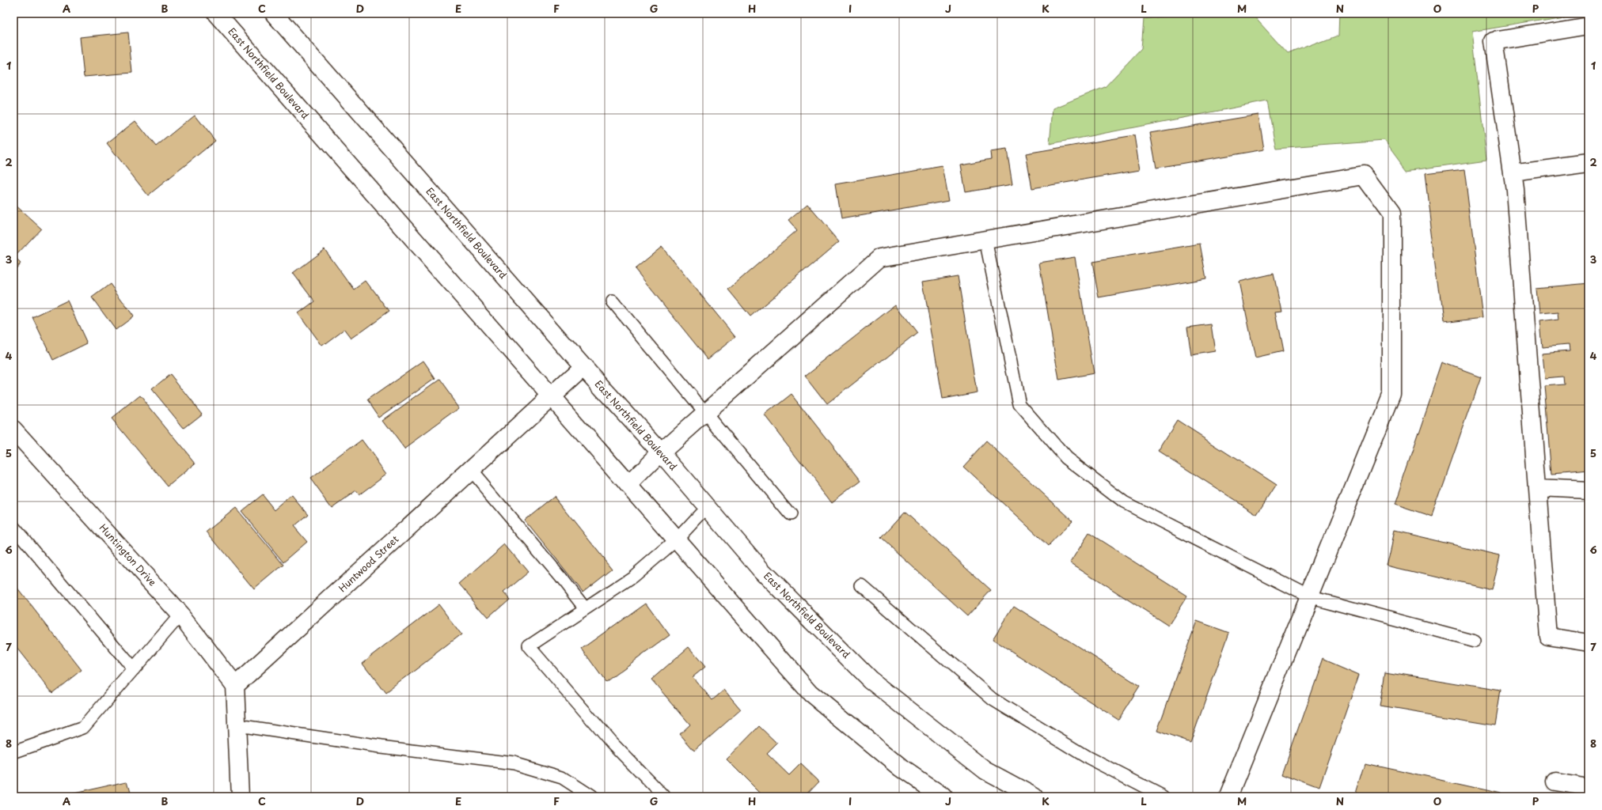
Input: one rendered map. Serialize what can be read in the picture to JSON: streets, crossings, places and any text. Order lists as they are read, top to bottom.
{
  "streets": {
    "street": ["East Northfield Boulevard", "Huntington Drive", "Huntwood Street"]
  },
  "crossings": [
    ["East Northfield Boulevard", "Huntwood Street"],
    ["Huntington Drive", "Huntwood Street"]
  ],
  "grid": {
    "columns": [
      "A",
      "B",
      "C",
      "D",
      "E",
      "F",
      "G",
      "H",
      "I",
      "J",
      "K",
      "L",
      "M",
      "N",
      "O",
      "P"
    ],
    "rows": [
      "1",
      "2",
      "3",
      "4",
      "5",
      "6",
      "7",
      "8"
    ]
  }
}
